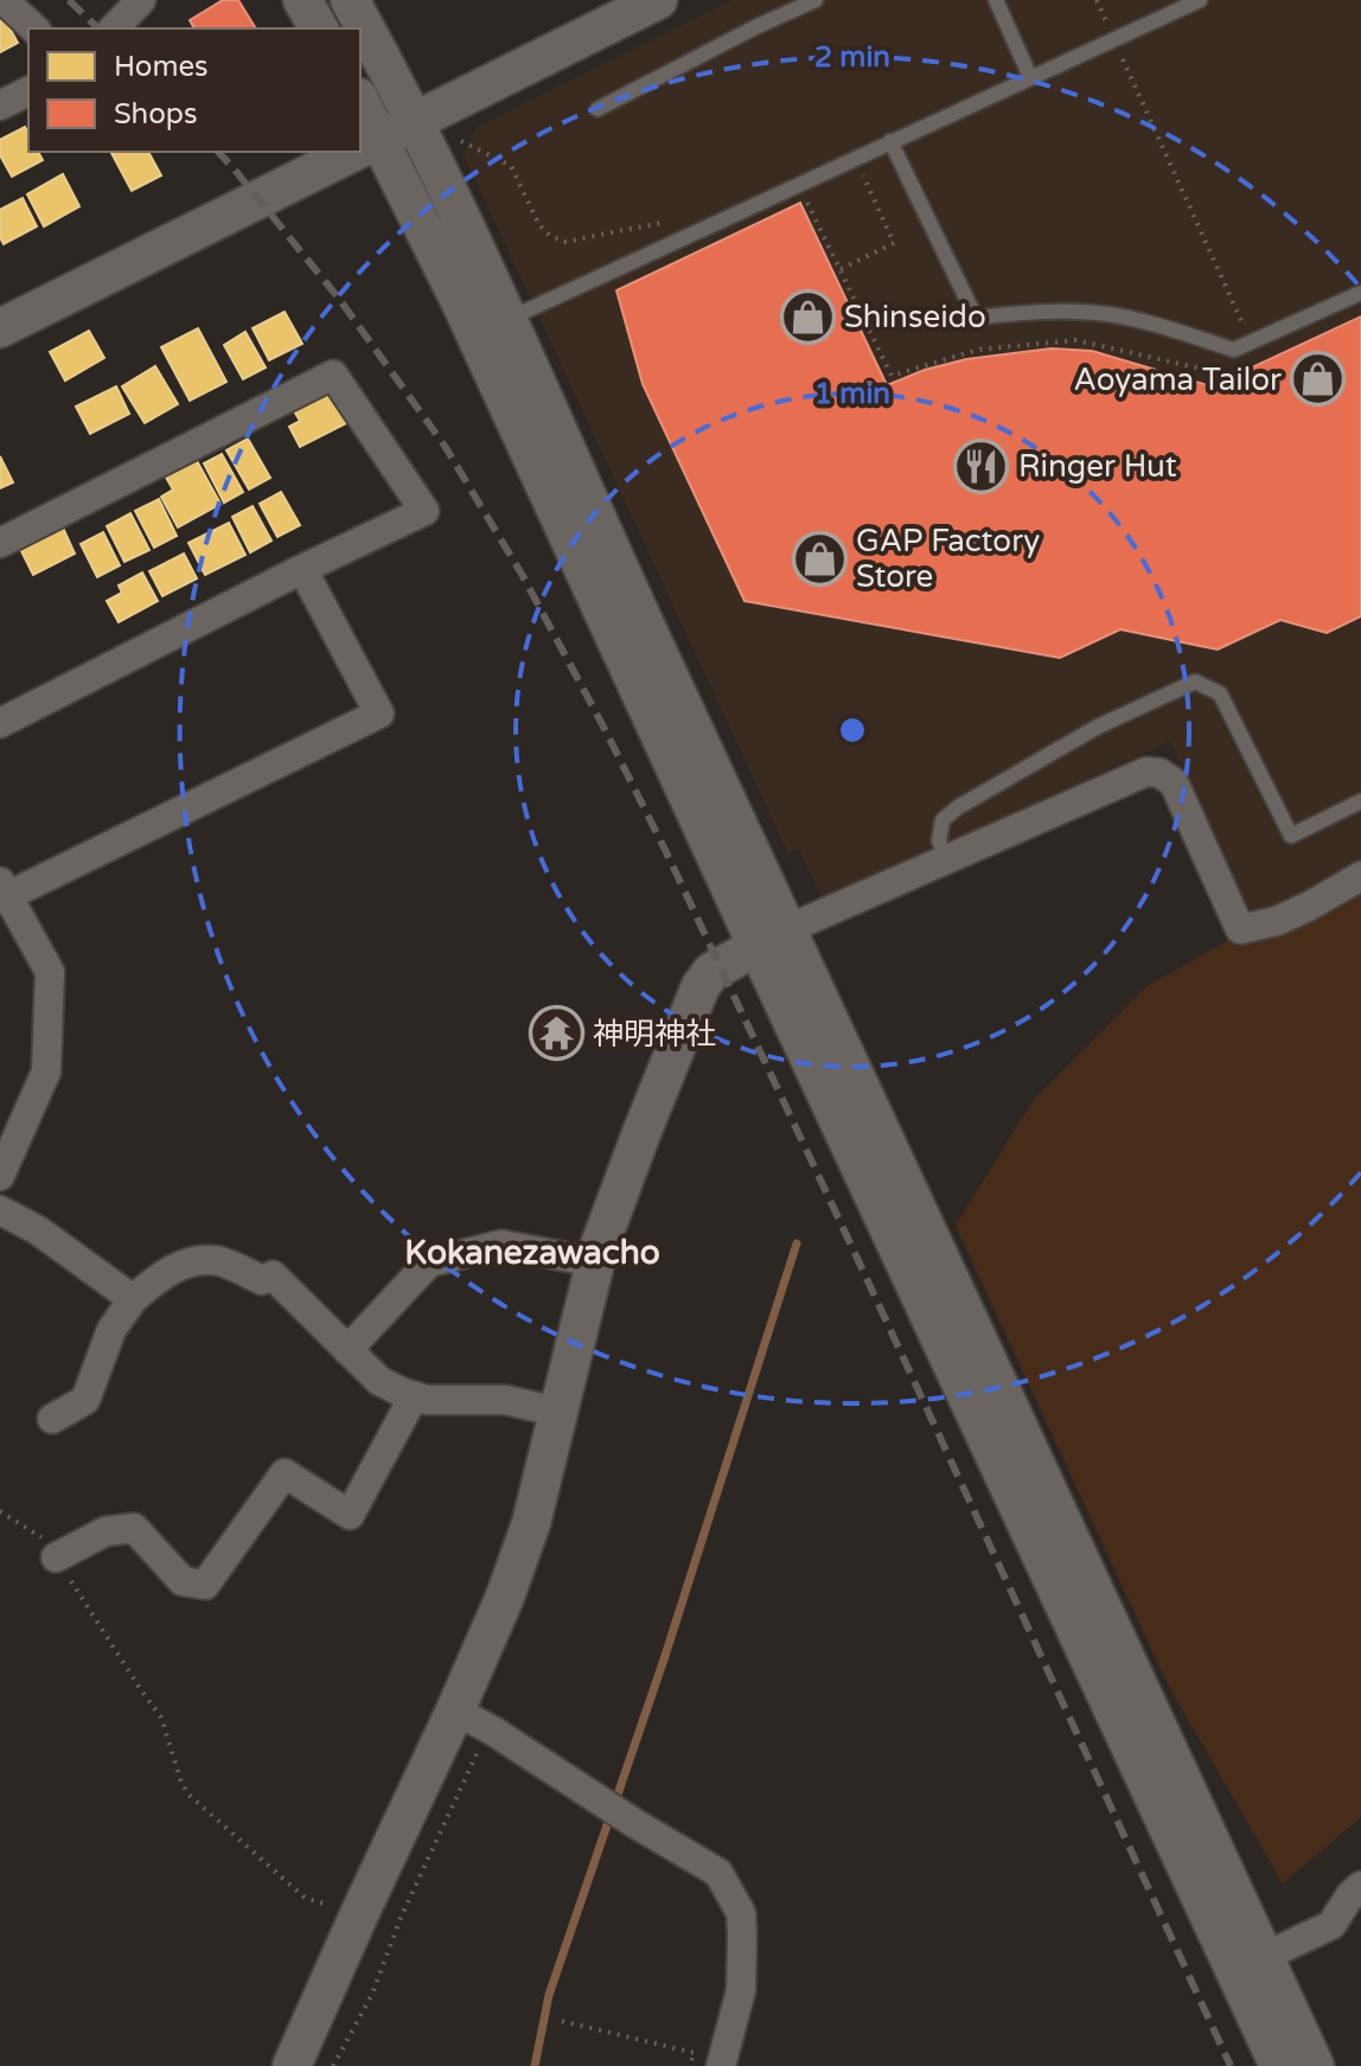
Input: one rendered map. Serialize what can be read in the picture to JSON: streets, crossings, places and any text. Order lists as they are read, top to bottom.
{
  "districts": ["Kokanezawacho"],
  "places": {
    "shop": ["Shinseido", "Aoyama Tailor", "GAP Factory Store"],
    "restaurant": ["Ringer Hut"],
    "temple": ["神明神社"]
  },
  "legend": ["Homes", "Shops"],
  "rings": ["2 min", "1 min"]
}
